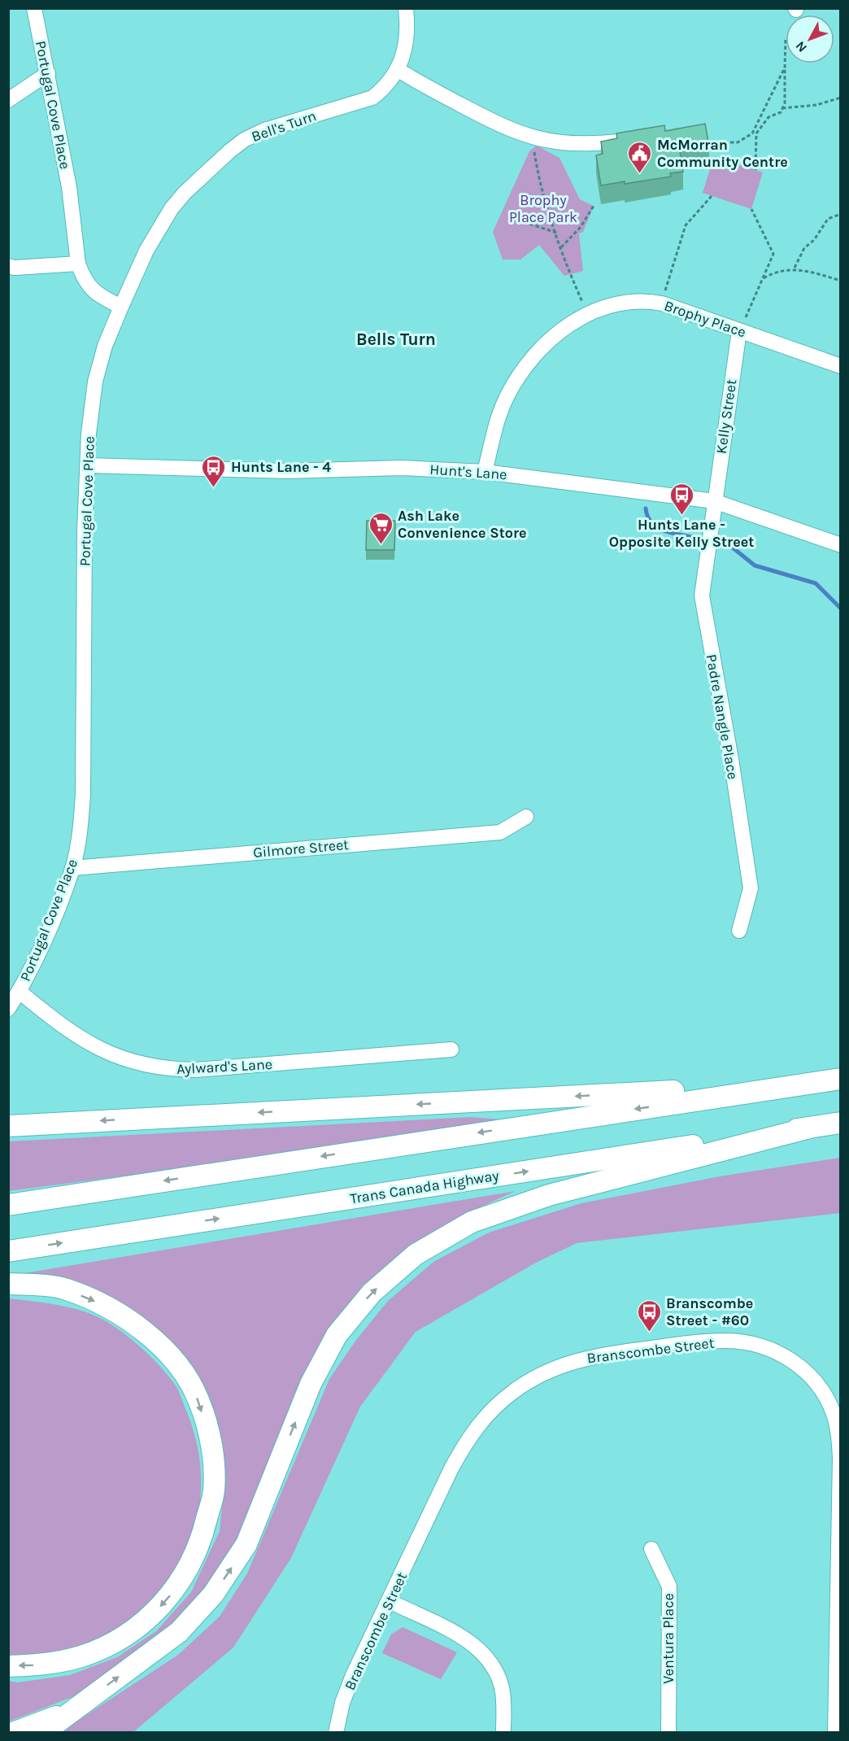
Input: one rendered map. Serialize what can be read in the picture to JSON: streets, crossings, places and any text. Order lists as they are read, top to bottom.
{
  "streets": {
    "highway": ["Trans Canada Highway"],
    "street": [
      "Portugal Cove Place",
      "Bell's Turn",
      "Brophy Place",
      "Kelly Street",
      "Hunt's Lane",
      "Padre Nangle Place",
      "Gilmore Street",
      "Aylward's Lane",
      "Branscombe Street",
      "Ventura Place"
    ]
  },
  "crossings": [
    ["Portugal Cove Place", "Bell's Turn"],
    ["Portugal Cove Place", "Hunt's Lane"],
    ["Portugal Cove Place", "Gilmore Street"],
    ["Portugal Cove Place", "Aylward's Lane"],
    ["Brophy Place", "Kelly Street"],
    ["Brophy Place", "Hunt's Lane"],
    ["Kelly Street", "Hunt's Lane"],
    ["Kelly Street", "Padre Nangle Place"],
    ["Hunt's Lane", "Padre Nangle Place"]
  ],
  "districts": ["Bells Turn"],
  "parks": ["Brophy Place Park"],
  "places": {
    "public building": ["McMorran Community Centre"],
    "bus stop": ["Hunts Lane - 4", "Hunts Lane - Opposite Kelly Street", "Branscombe Street - #60"],
    "supermarket": ["Ash Lake Convenience Store"]
  },
  "north": "bottom left"
}
